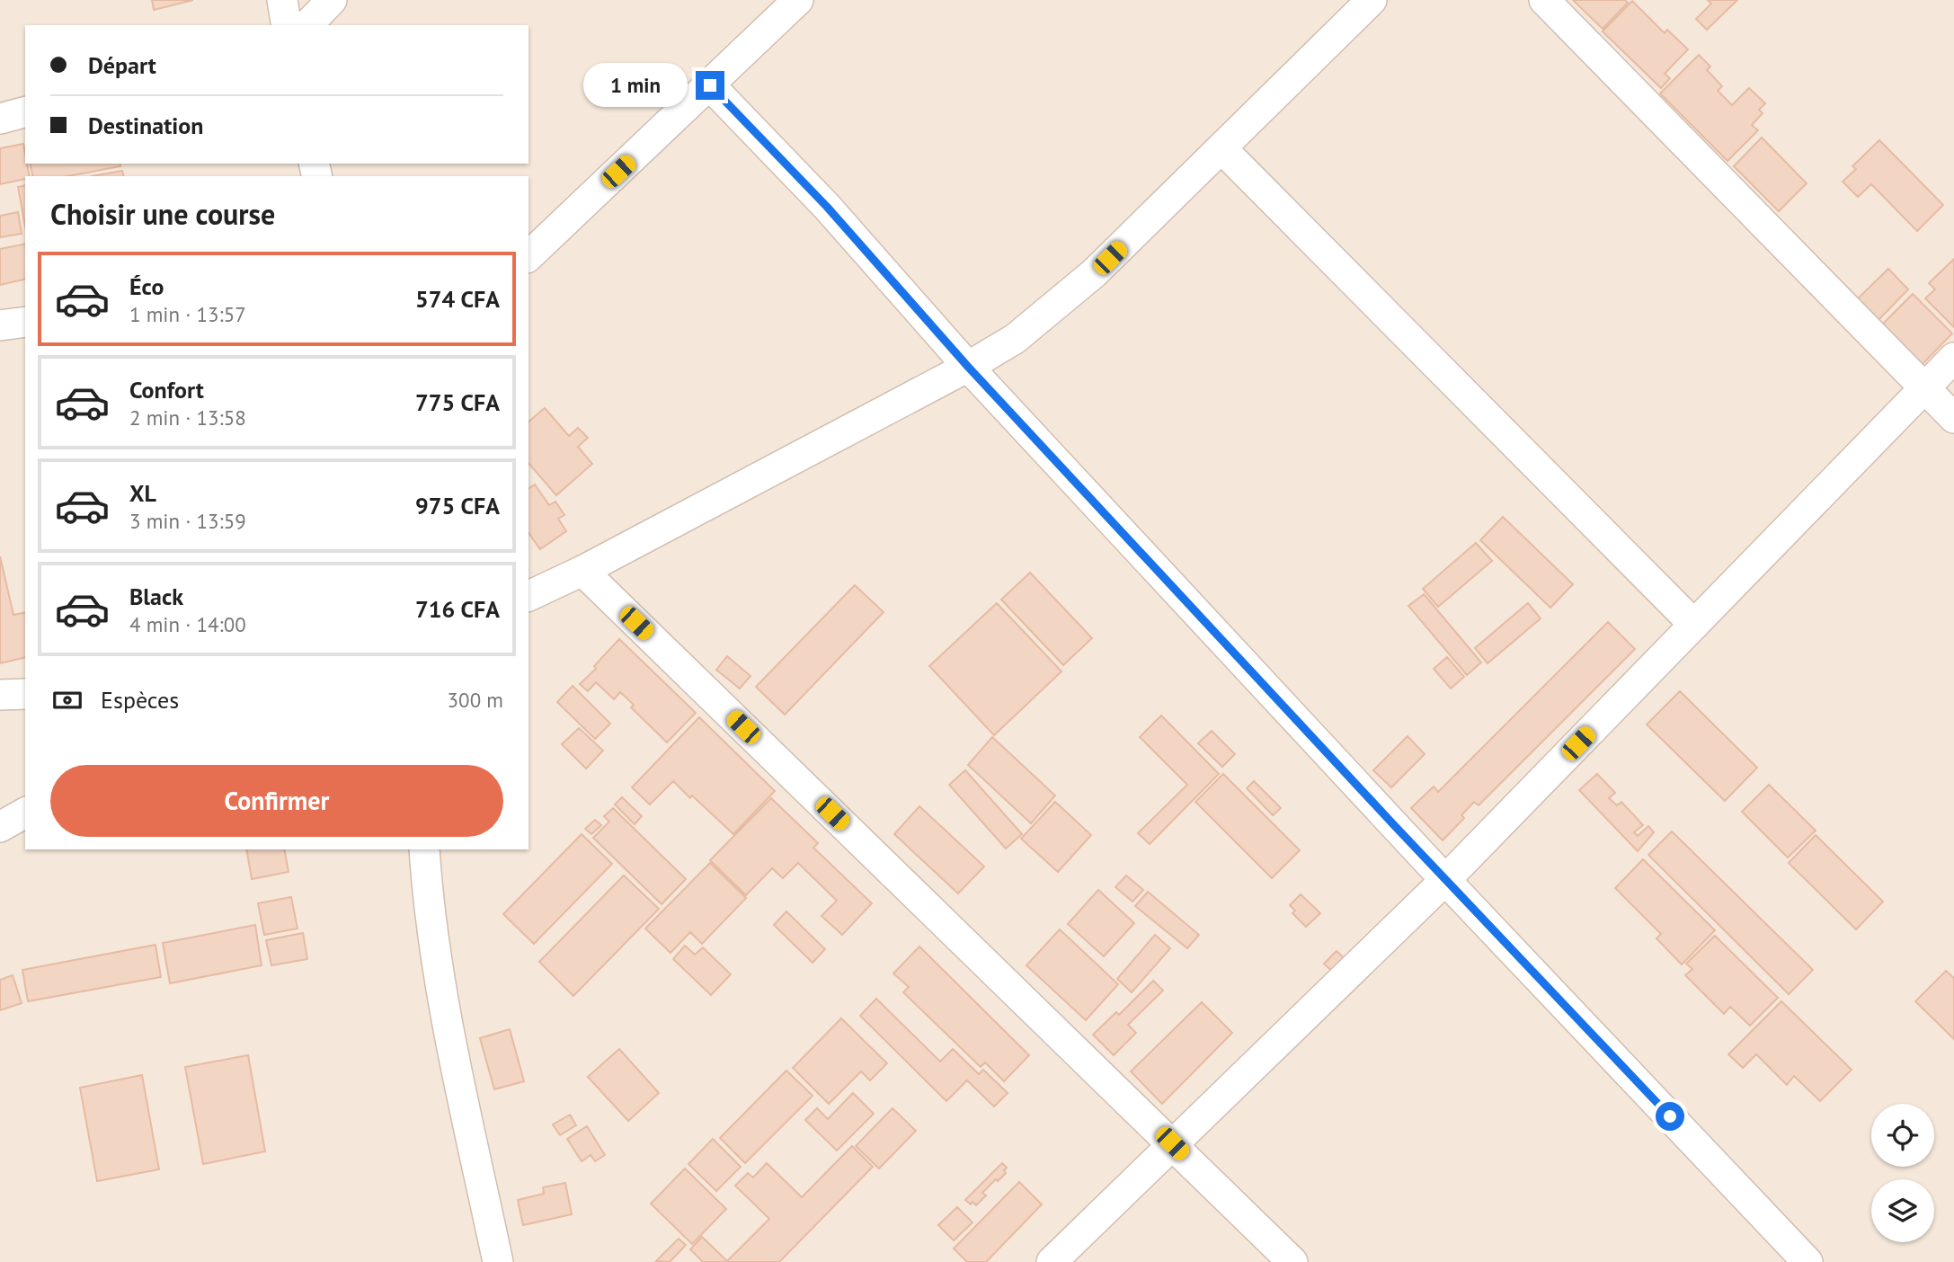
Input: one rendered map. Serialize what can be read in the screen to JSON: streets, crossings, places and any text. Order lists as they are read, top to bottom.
{
  "page": {
    "banner": ["Départ", "Destination"],
    "bubble": "1 min",
    "heading": "Choisir une course",
    "list": [
      {
        "name": "Éco",
        "note": "1 min · 13:57",
        "value": "574 CFA"
      },
      {
        "name": "Confort",
        "note": "2 min · 13:58",
        "value": "775 CFA"
      },
      {
        "name": "XL",
        "note": "3 min · 13:59",
        "value": "975 CFA"
      },
      {
        "name": "Black",
        "note": "4 min · 14:00",
        "value": "716 CFA"
      }
    ],
    "pay": ["Espèces", "300 m"],
    "buttons": "Confirmer"
  }
}
